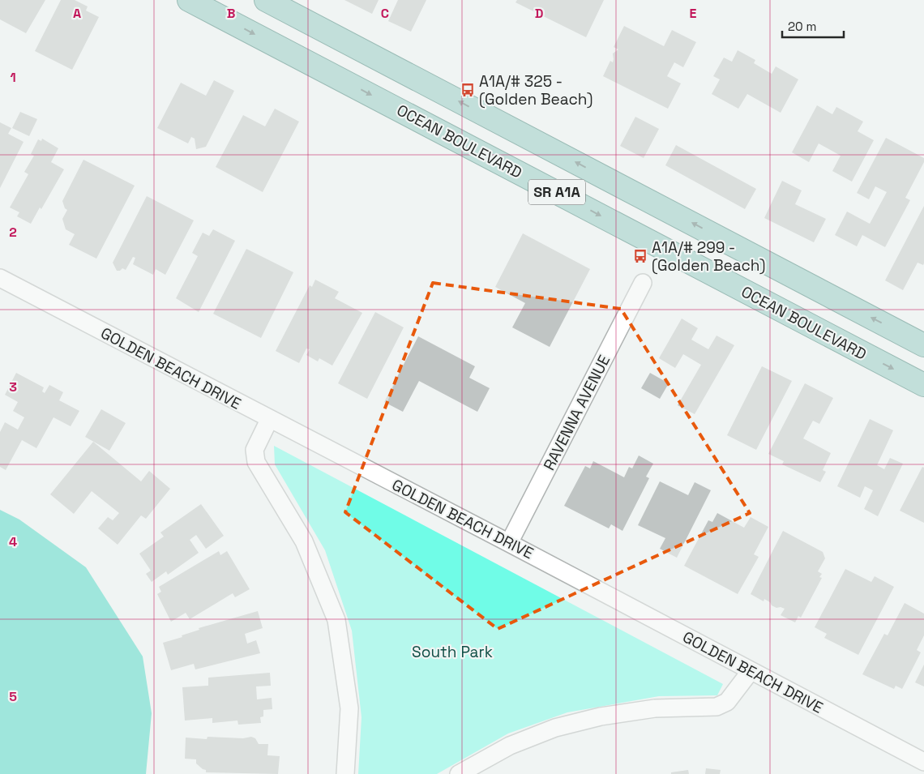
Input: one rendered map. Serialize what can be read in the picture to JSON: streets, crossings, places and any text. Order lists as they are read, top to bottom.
{
  "streets": {
    "main road": ["OCEAN BOULEVARD", "SR A1A"],
    "street": ["GOLDEN BEACH DRIVE", "RAVENNA AVENUE"]
  },
  "crossings": [
    ["GOLDEN BEACH DRIVE", "RAVENNA AVENUE"]
  ],
  "parks": ["South Park"],
  "places": {
    "bus stop": ["A1A/# 325 - (Golden Beach)", "A1A/# 299 - (Golden Beach)"]
  },
  "scale_bar": "20 m",
  "grid": {
    "columns": [
      "A",
      "B",
      "C",
      "D",
      "E"
    ],
    "rows": [
      "1",
      "2",
      "3",
      "4",
      "5"
    ]
  }
}
